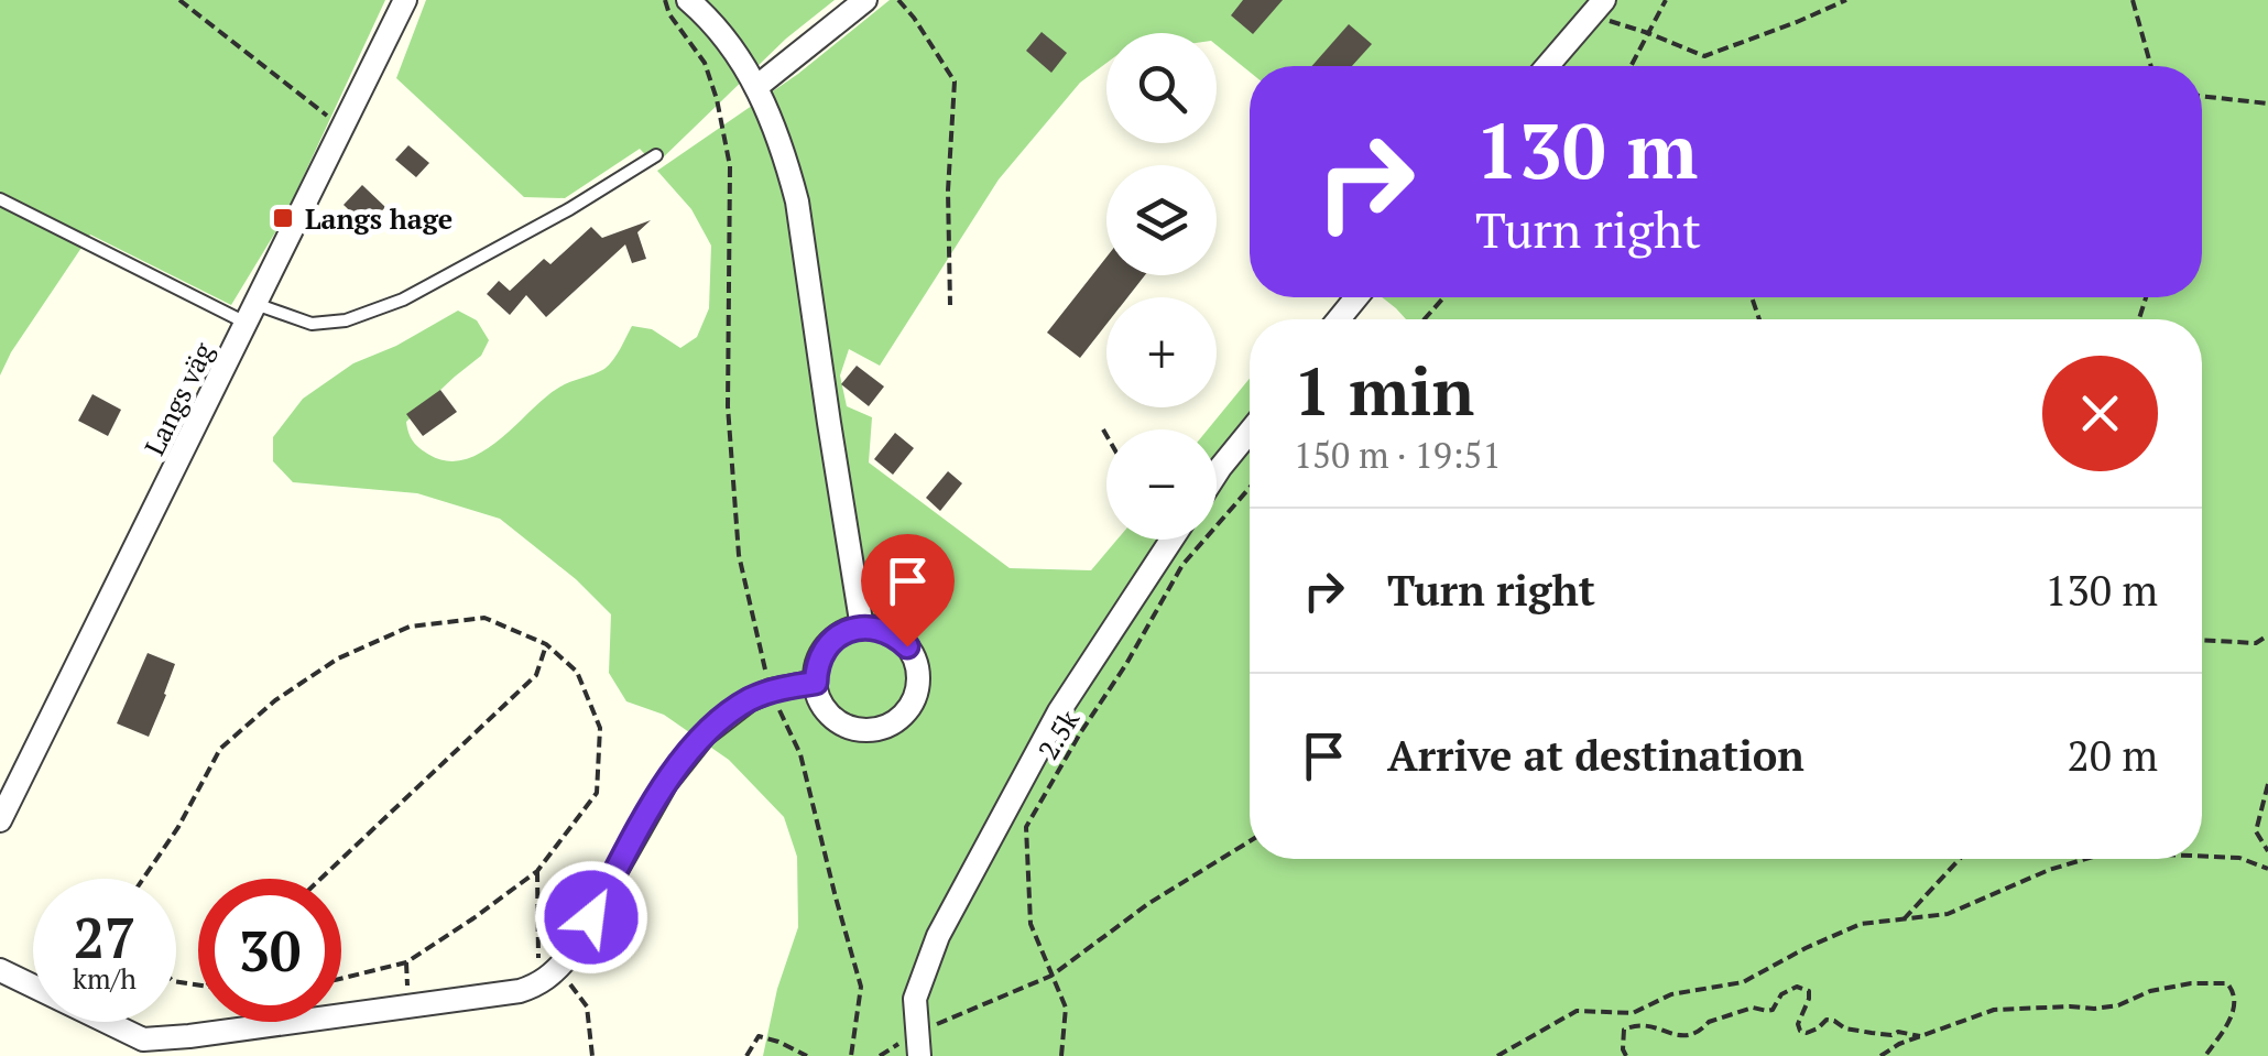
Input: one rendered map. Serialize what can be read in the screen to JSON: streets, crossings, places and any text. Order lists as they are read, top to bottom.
{
  "streets": {
    "street": ["Langs väg"],
    "path": ["2.5k"]
  },
  "places": {
    "transit": ["Langs hage"]
  },
  "page": {
    "map_buttons": ["+", "−"],
    "turn": ["130 m", "Turn right"],
    "heading": ["1 min", "150 m · 19:51"],
    "list": [
      {
        "name": "Turn right",
        "value": "130 m"
      },
      {
        "name": "Arrive at destination",
        "value": "20 m"
      }
    ],
    "speed": "27 km/h",
    "limit": "30"
  }
}
